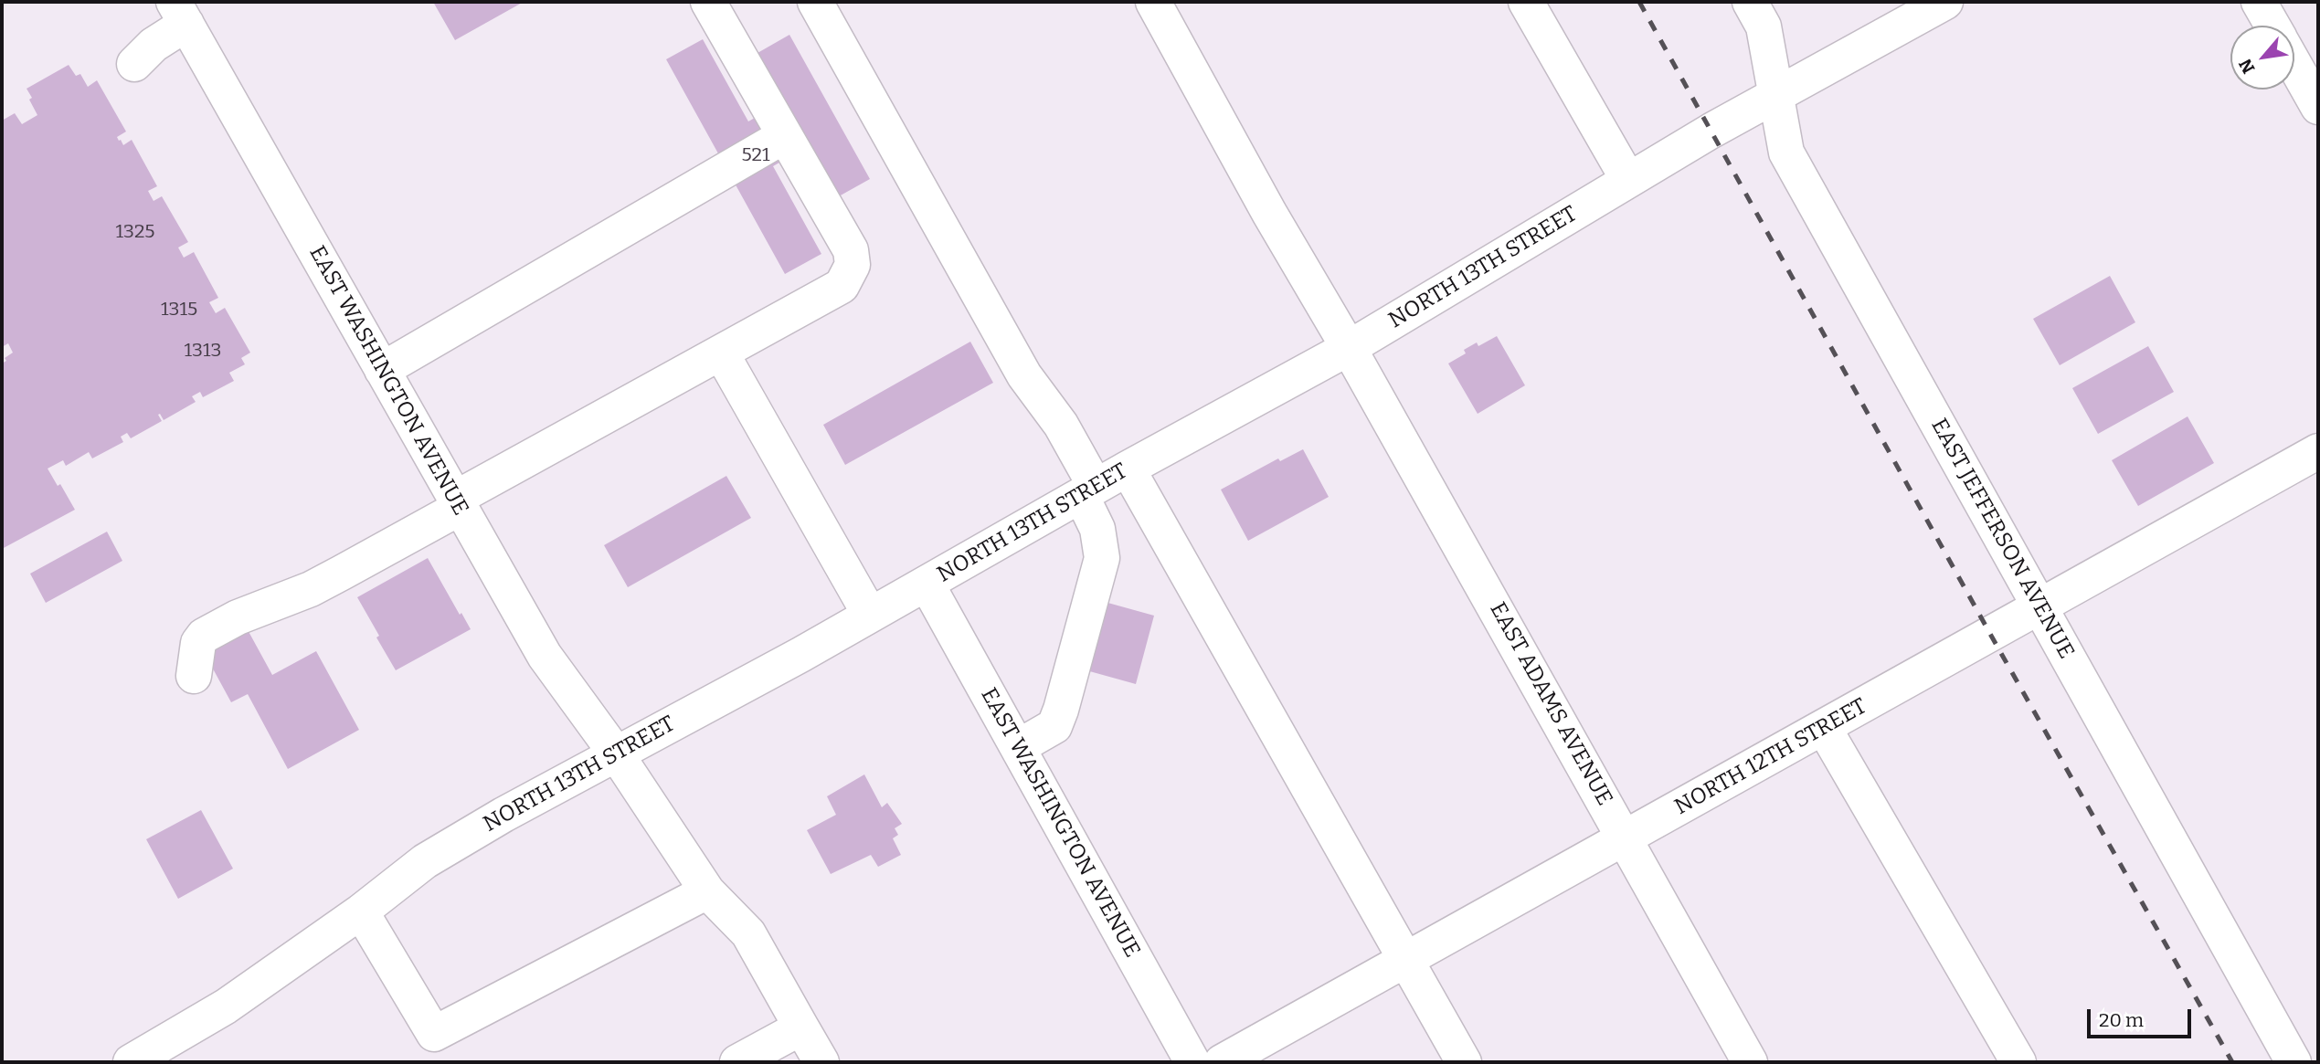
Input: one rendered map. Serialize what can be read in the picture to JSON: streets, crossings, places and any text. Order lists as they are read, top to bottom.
{
  "streets": {
    "street": [
      "NORTH 13TH STREET",
      "EAST WASHINGTON AVENUE",
      "EAST JEFFERSON AVENUE",
      "EAST ADAMS AVENUE",
      "NORTH 12TH STREET"
    ]
  },
  "crossings": [
    ["NORTH 13TH STREET", "EAST WASHINGTON AVENUE"],
    ["NORTH 13TH STREET", "EAST JEFFERSON AVENUE"],
    ["NORTH 13TH STREET", "EAST ADAMS AVENUE"],
    ["EAST JEFFERSON AVENUE", "NORTH 12TH STREET"],
    ["EAST ADAMS AVENUE", "NORTH 12TH STREET"]
  ],
  "house_numbers": [
    "521",
    "1325",
    "1315",
    "1313"
  ],
  "scale_bar": "20 m",
  "north": "bottom left"
}
